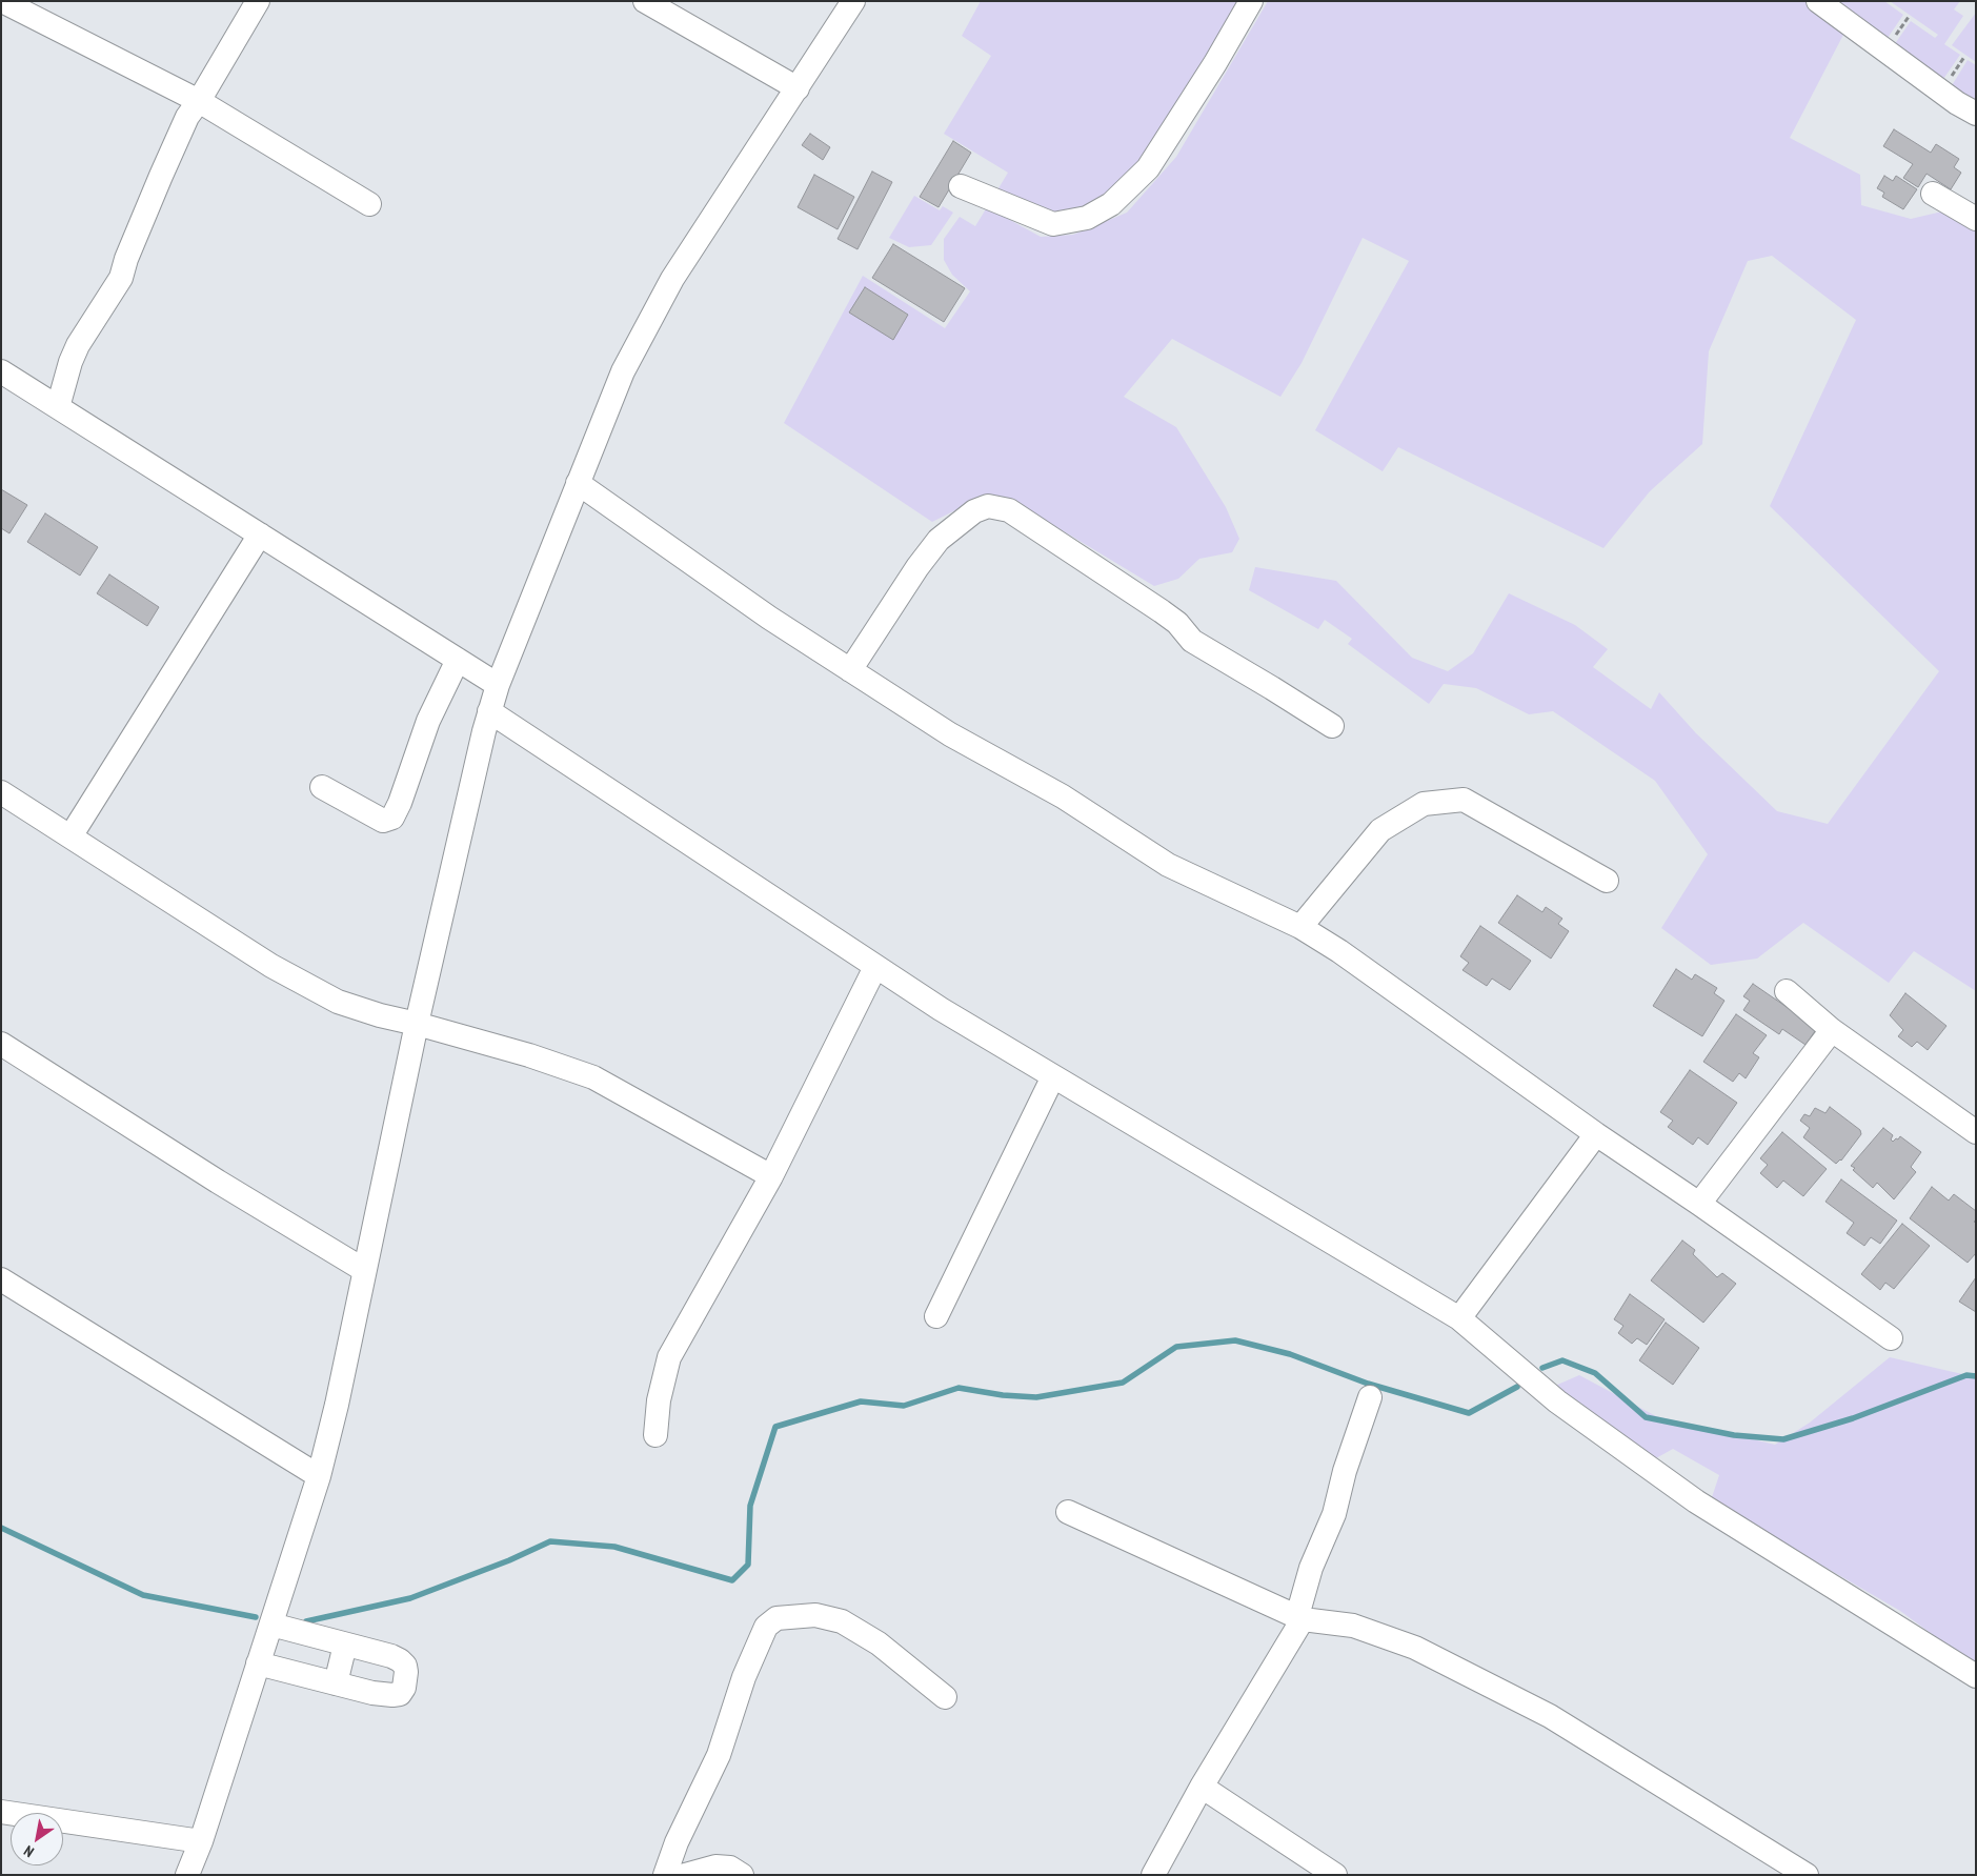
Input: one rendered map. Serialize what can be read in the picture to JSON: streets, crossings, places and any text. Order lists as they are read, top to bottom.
{
  "north": "bottom left"
}
